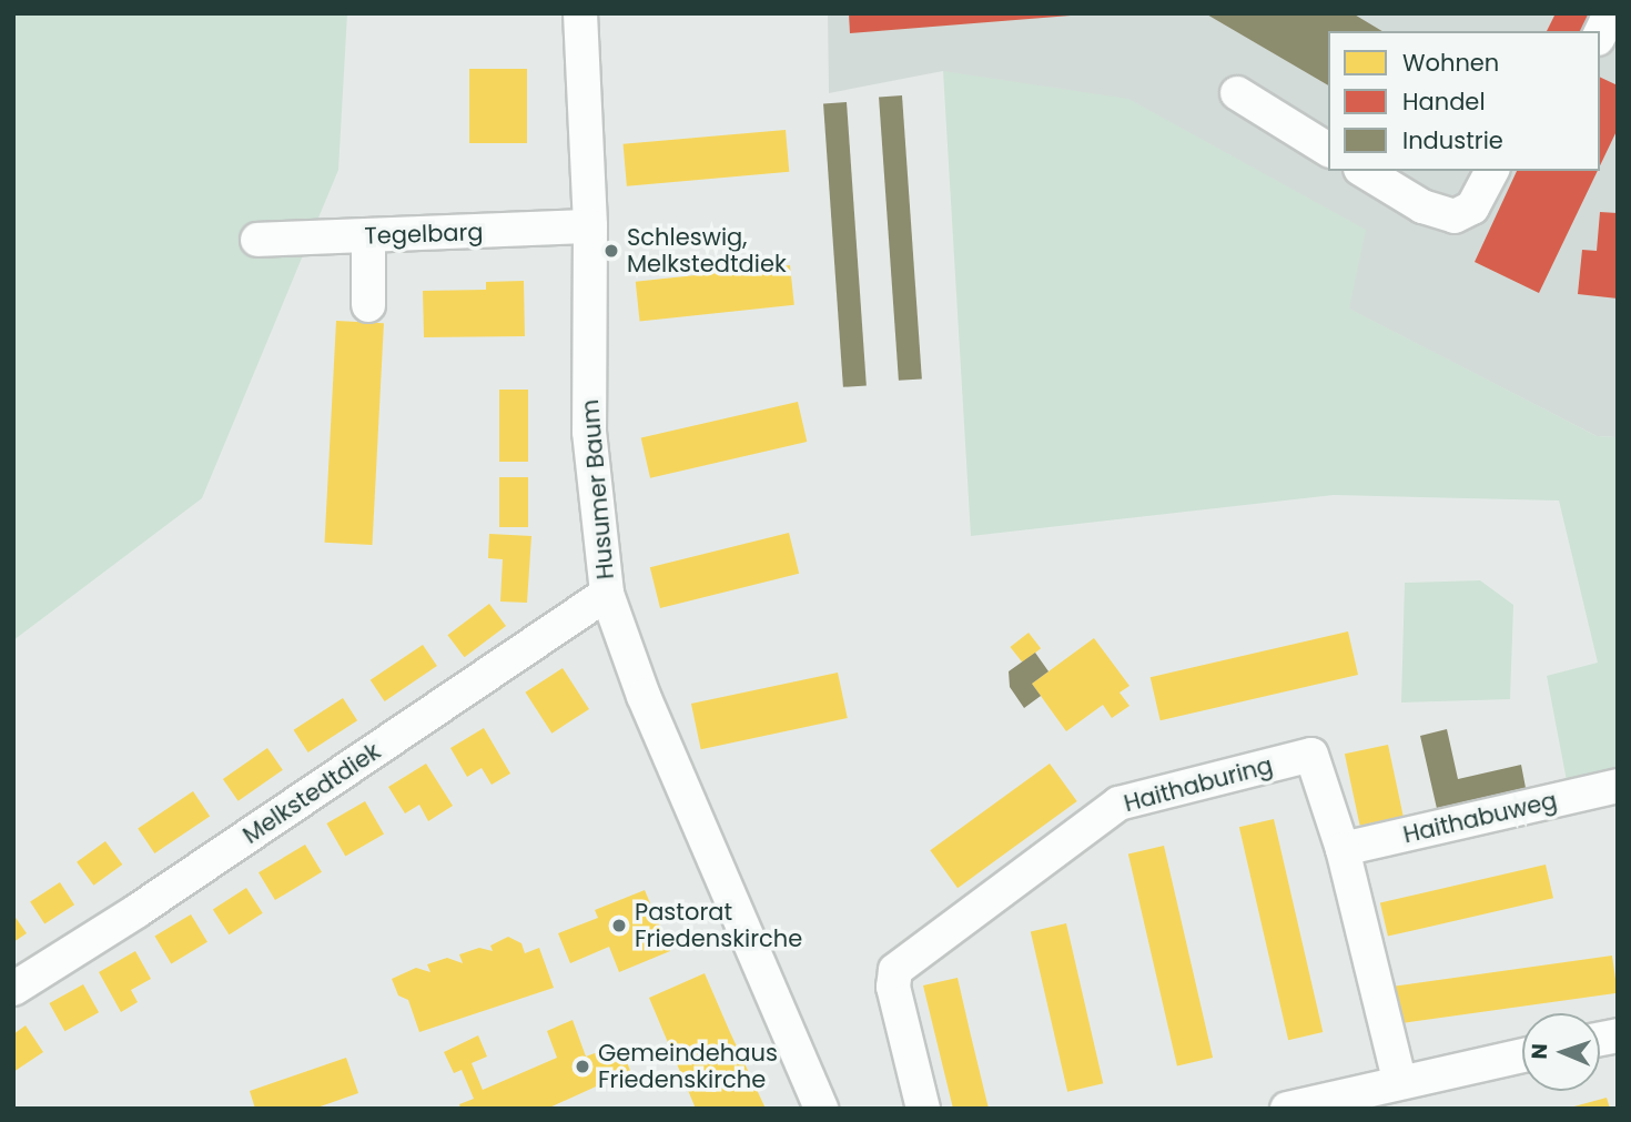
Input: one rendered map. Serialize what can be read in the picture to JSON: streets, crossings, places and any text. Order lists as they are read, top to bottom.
{
  "streets": {
    "street": [
      "Tegelbarg",
      "Husumer Baum",
      "Haithaburing",
      "Melkstedtdiek",
      "Haithabuweg"
    ]
  },
  "crossings": [
    ["Tegelbarg", "Husumer Baum"],
    ["Husumer Baum", "Melkstedtdiek"],
    ["Haithaburing", "Haithabuweg"]
  ],
  "places": ["Schleswig, Melkstedtdiek", "Pastorat Friedenskirche", "Gemeindehaus Friedenskirche"],
  "legend": ["Wohnen", "Handel", "Industrie"],
  "north": "left"
}
